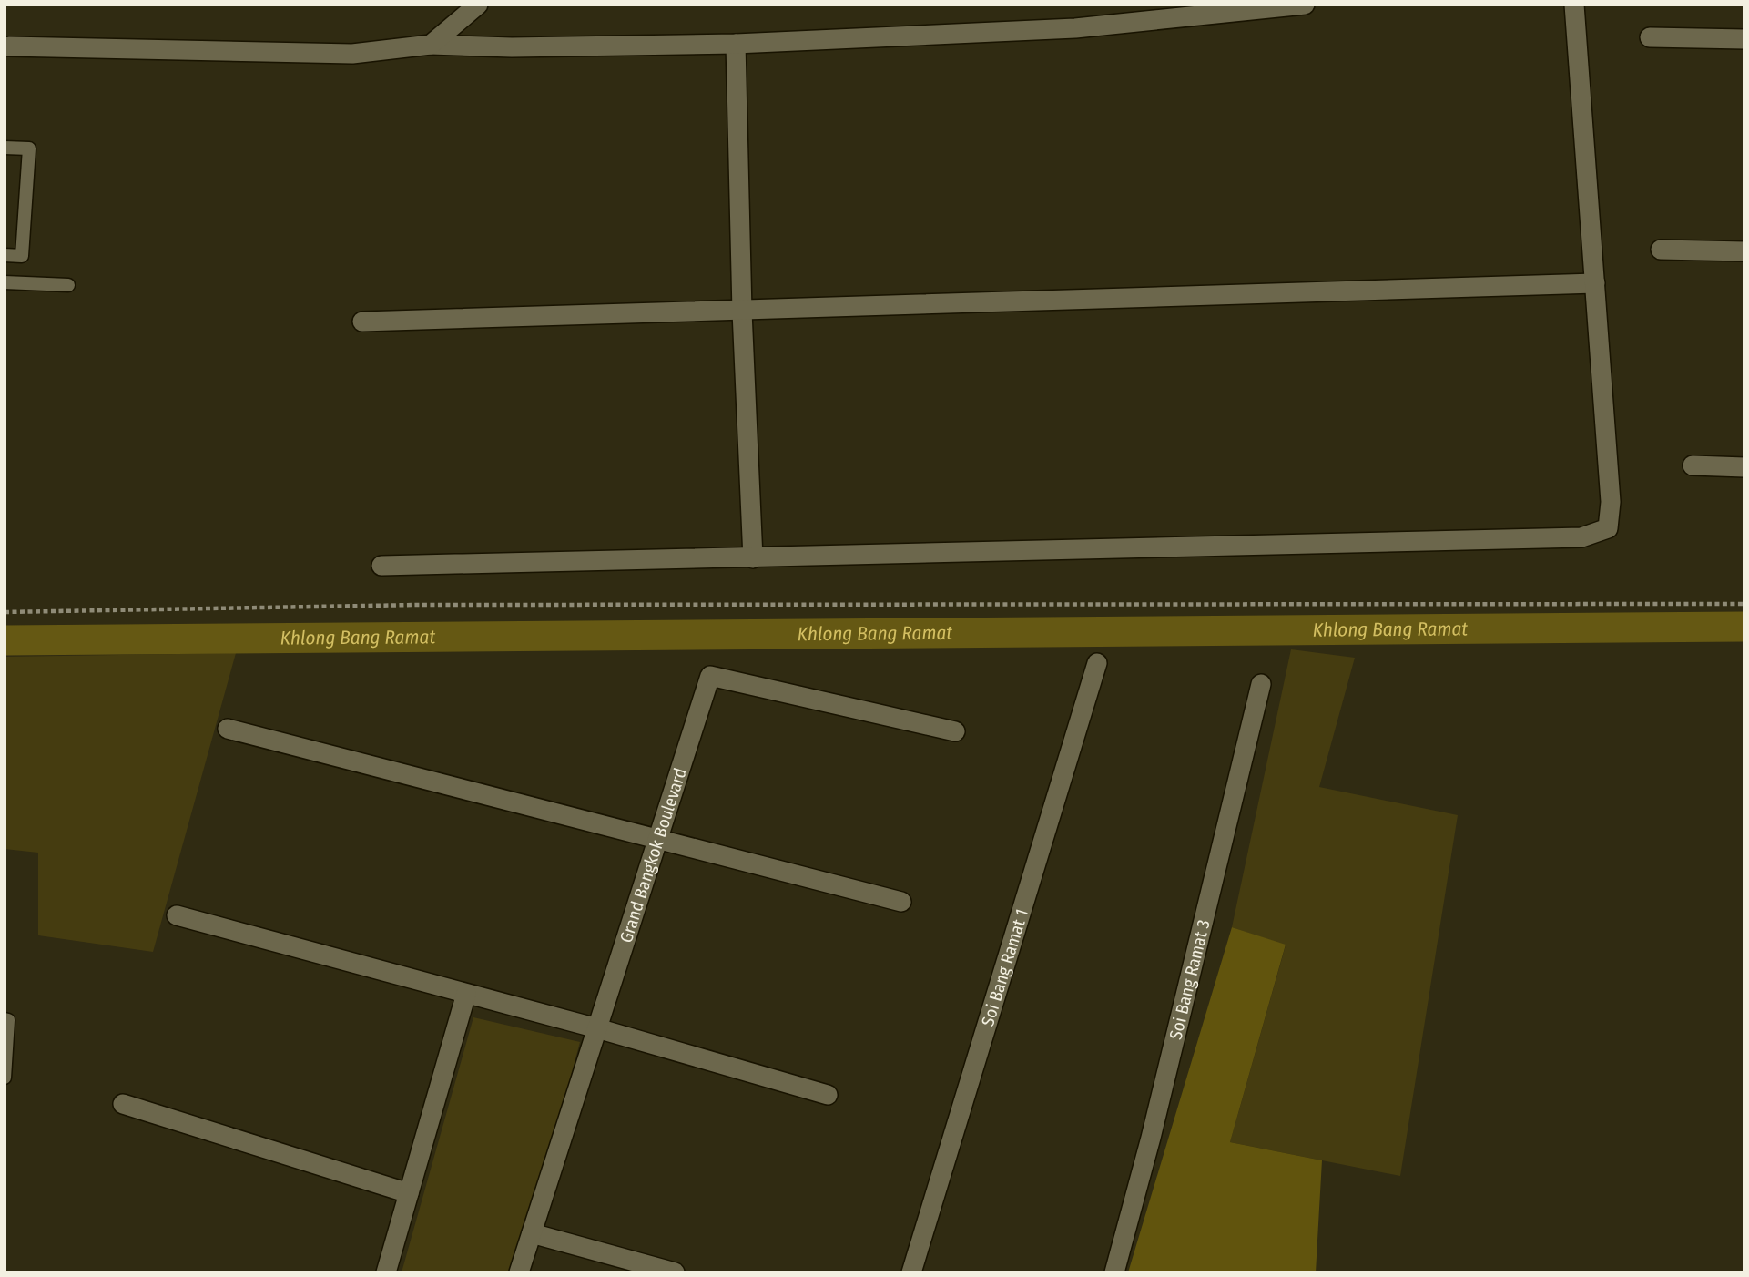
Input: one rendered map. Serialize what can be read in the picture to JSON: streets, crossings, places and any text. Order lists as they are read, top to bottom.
{
  "streets": {
    "street": ["Grand Bangkok Boulevard", "Soi Bang Ramat 1", "Soi Bang Ramat 3"]
  },
  "water": ["Khlong Bang Ramat"]
}
